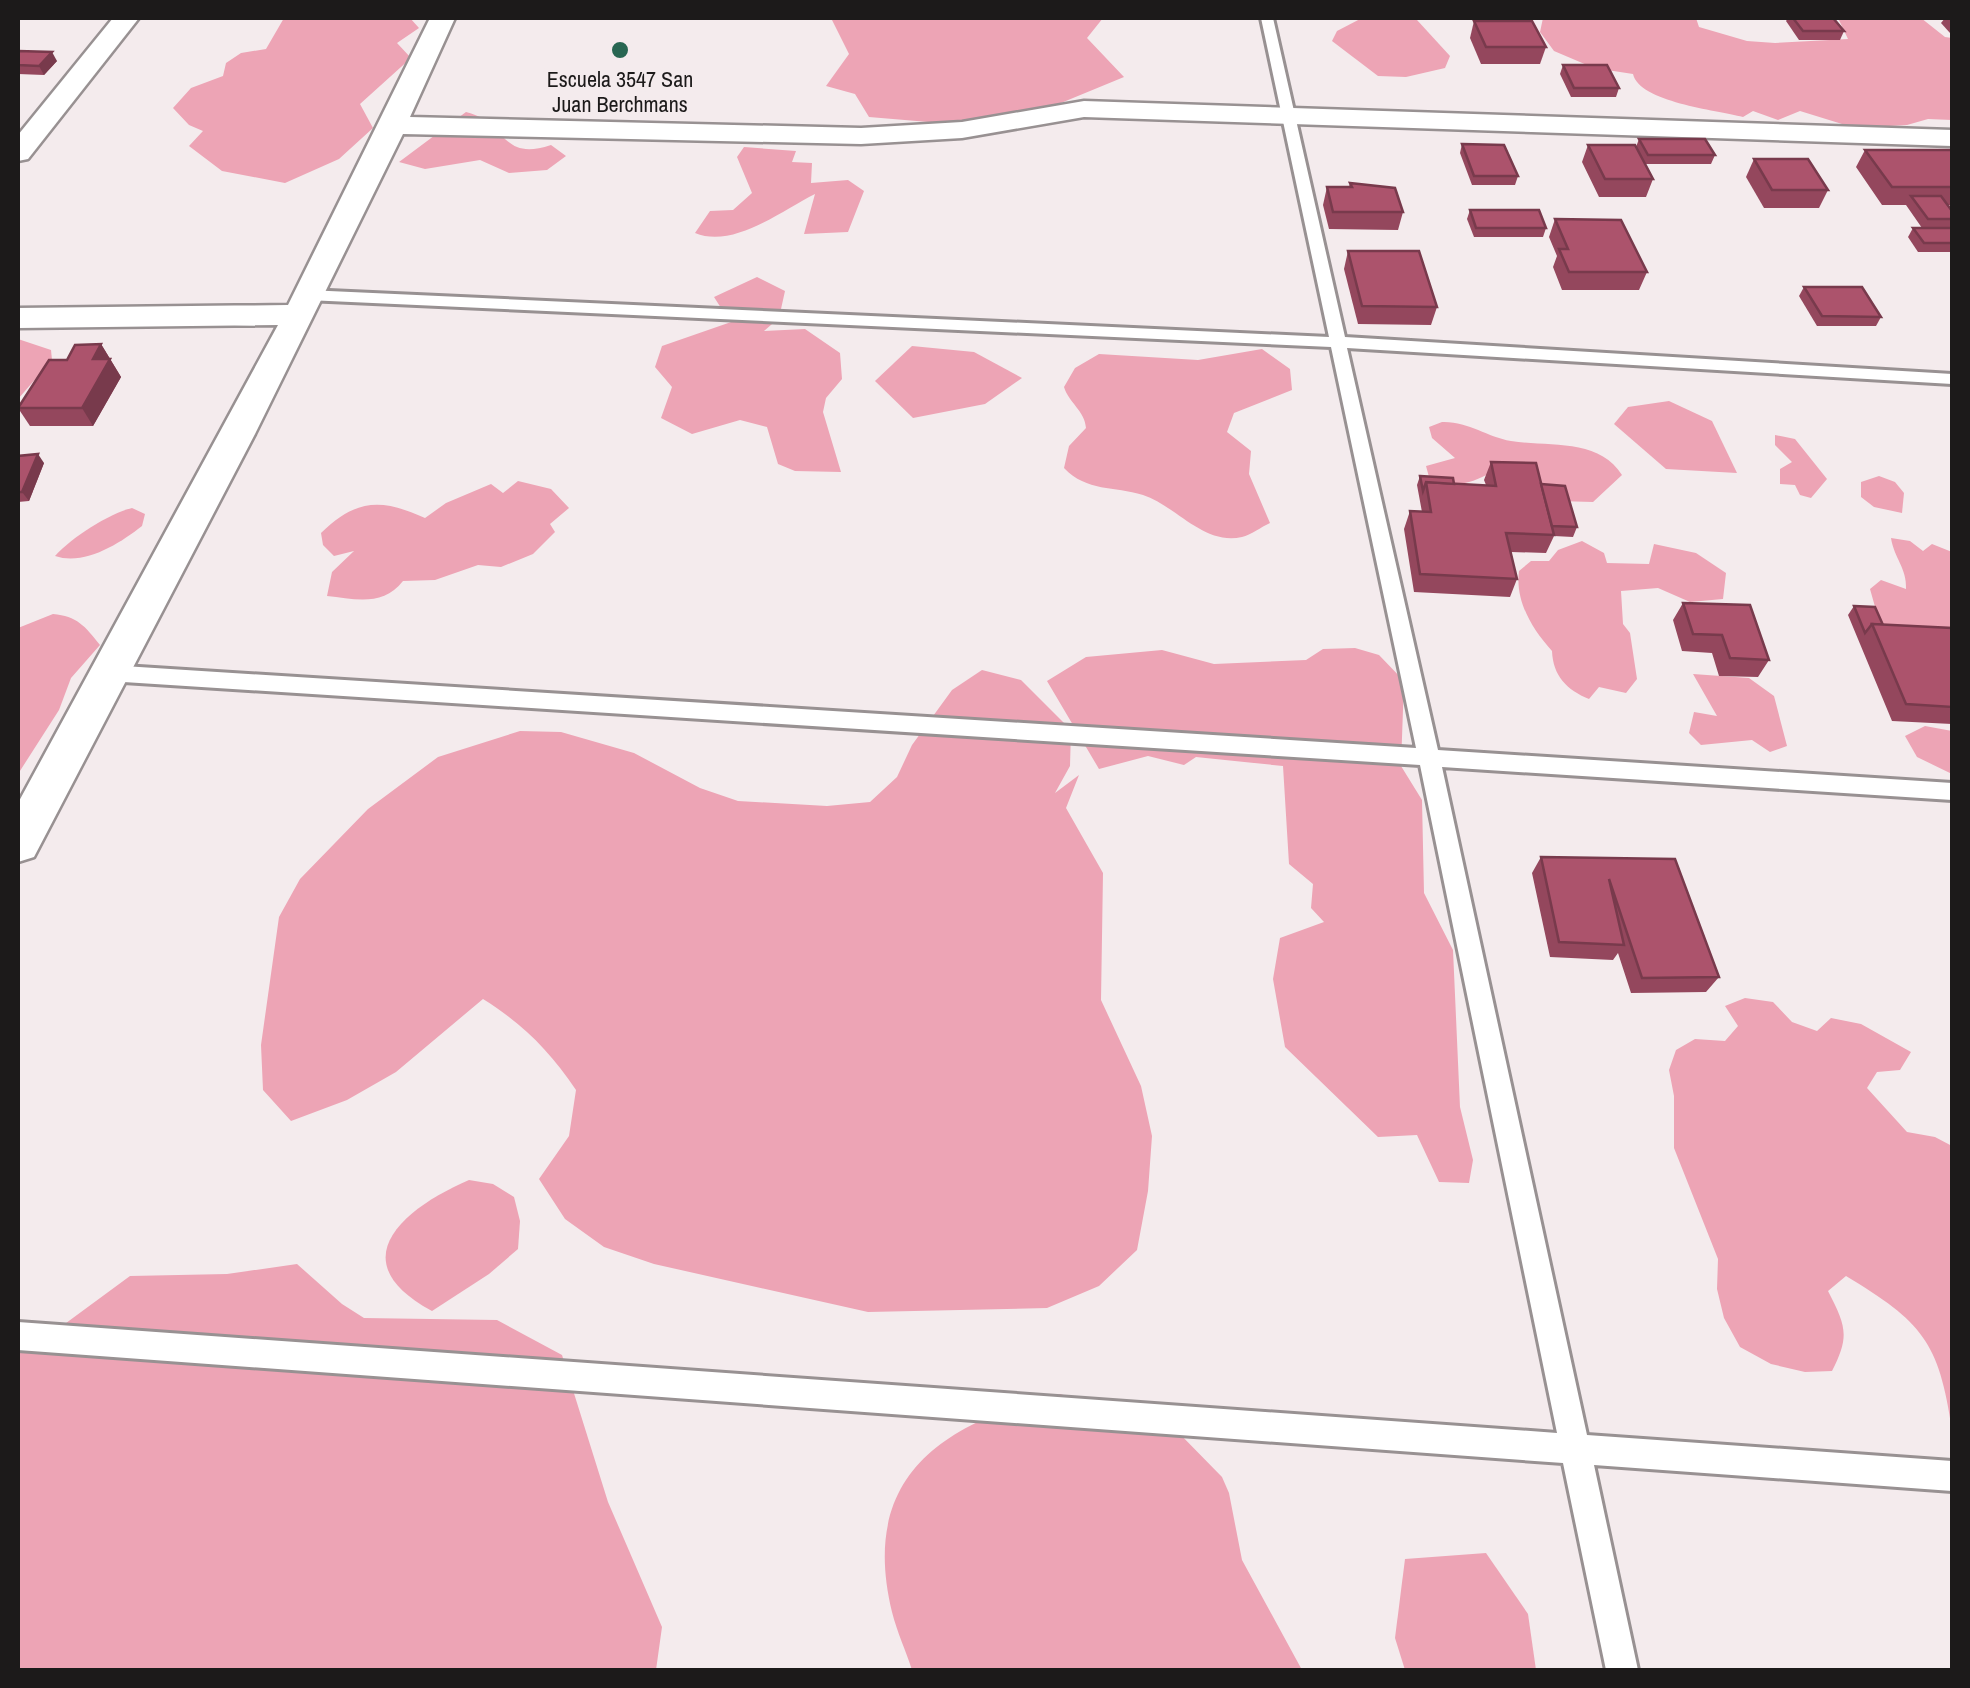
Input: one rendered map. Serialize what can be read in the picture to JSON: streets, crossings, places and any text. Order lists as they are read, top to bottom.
{
  "places": ["Escuela 3547 San Juan Berchmans"]
}
